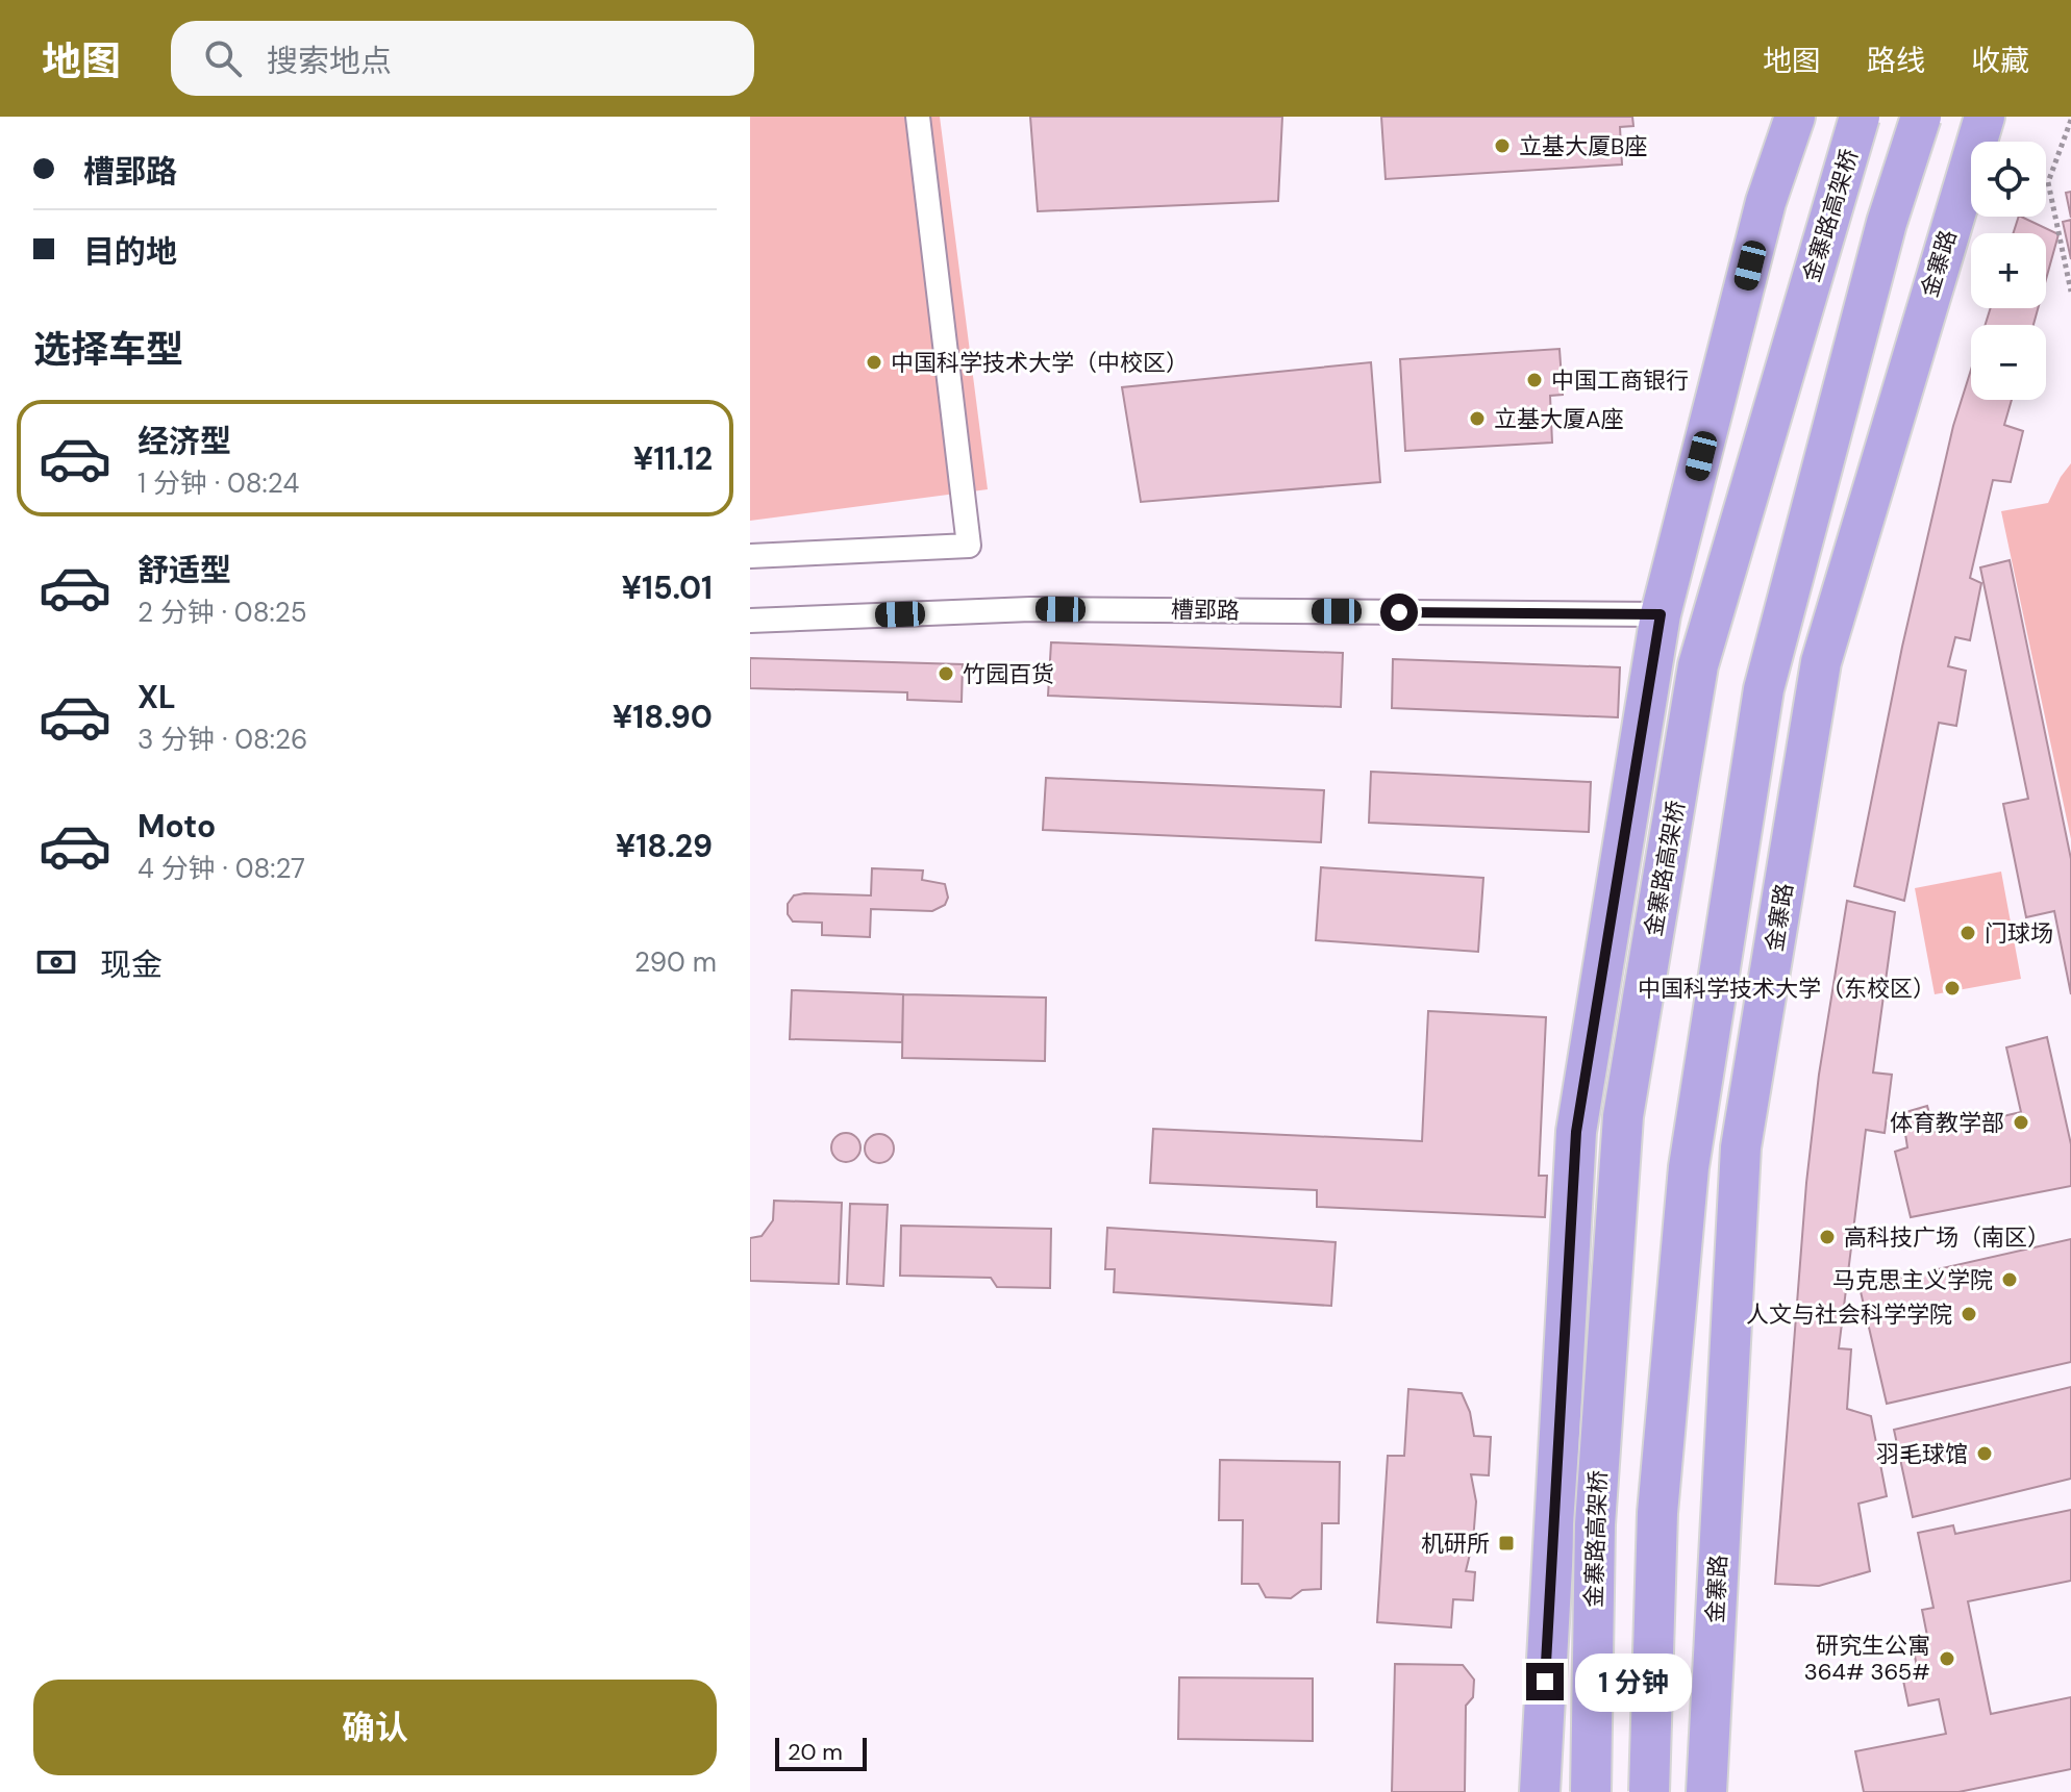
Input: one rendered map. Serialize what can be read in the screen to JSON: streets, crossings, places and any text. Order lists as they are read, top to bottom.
{
  "streets": {
    "highway": ["金寨路高架桥", "金寨路"],
    "street": ["槽郢路"]
  },
  "places": {
    "other": [
      "立基大厦B座",
      "中国科学技术大学（中校区）",
      "中国工商银行",
      "立基大厦A座",
      "竹园百货",
      "门球场",
      "中国科学技术大学（东校区）",
      "体育教学部",
      "高科技广场（南区）",
      "马克思主义学院",
      "人文与社会科学学院",
      "羽毛球馆",
      "研究生公寓 364# 365#"
    ],
    "transit": ["机研所"]
  },
  "scale_bar": "20 m",
  "page": {
    "header": "地图",
    "search": "搜索地点",
    "nav": ["地图", "路线", "收藏"],
    "banner": ["槽郢路", "目的地"],
    "map_buttons": ["+", "−"],
    "heading": "选择车型",
    "list": [
      {
        "name": "经济型",
        "note": "1 分钟 · 08:24",
        "value": "¥11.12"
      },
      {
        "name": "舒适型",
        "note": "2 分钟 · 08:25",
        "value": "¥15.01"
      },
      {
        "name": "XL",
        "note": "3 分钟 · 08:26",
        "value": "¥18.90"
      },
      {
        "name": "Moto",
        "note": "4 分钟 · 08:27",
        "value": "¥18.29"
      }
    ],
    "pay": ["现金", "290 m"],
    "bubble": "1 分钟",
    "buttons": "确认",
    "scale": "20 m"
  }
}
